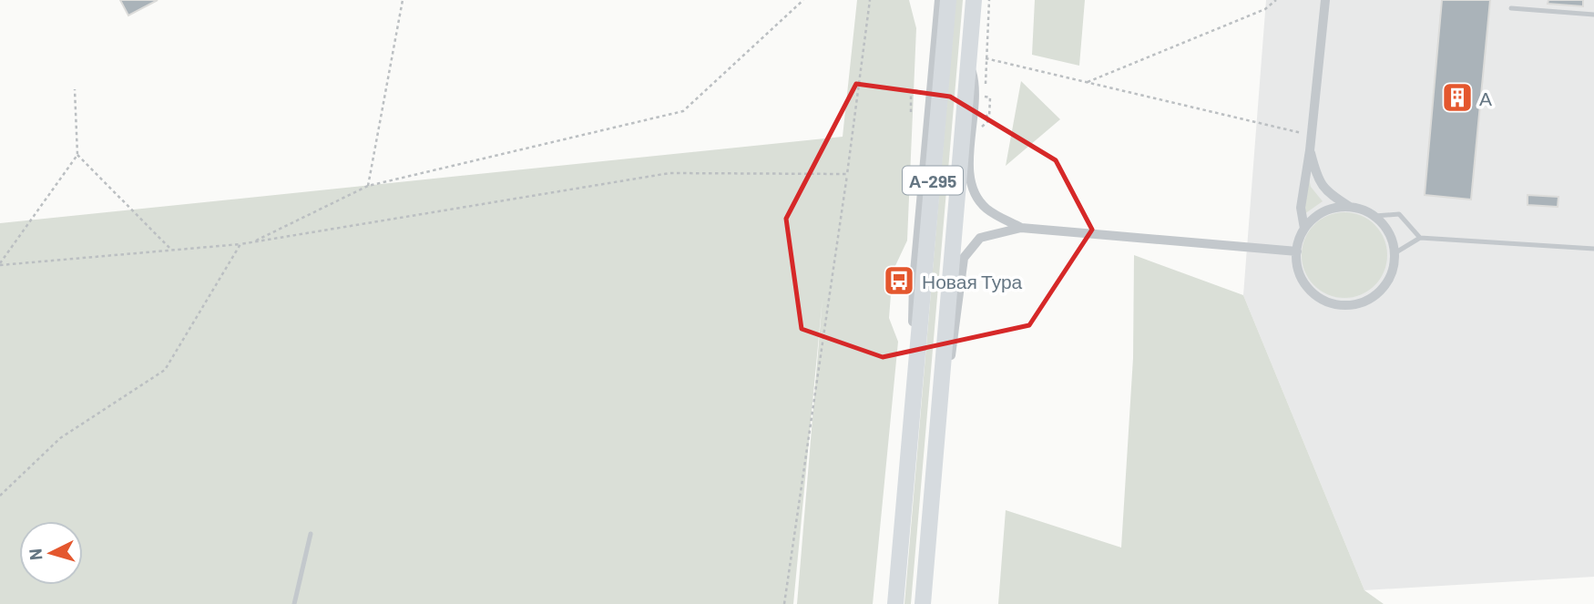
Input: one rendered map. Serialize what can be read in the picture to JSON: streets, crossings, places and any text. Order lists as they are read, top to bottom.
{
  "streets": {
    "highway": ["А-295"]
  },
  "places": {
    "building": ["А"],
    "bus stop": ["Новая Тура"]
  },
  "north": "left"
}
